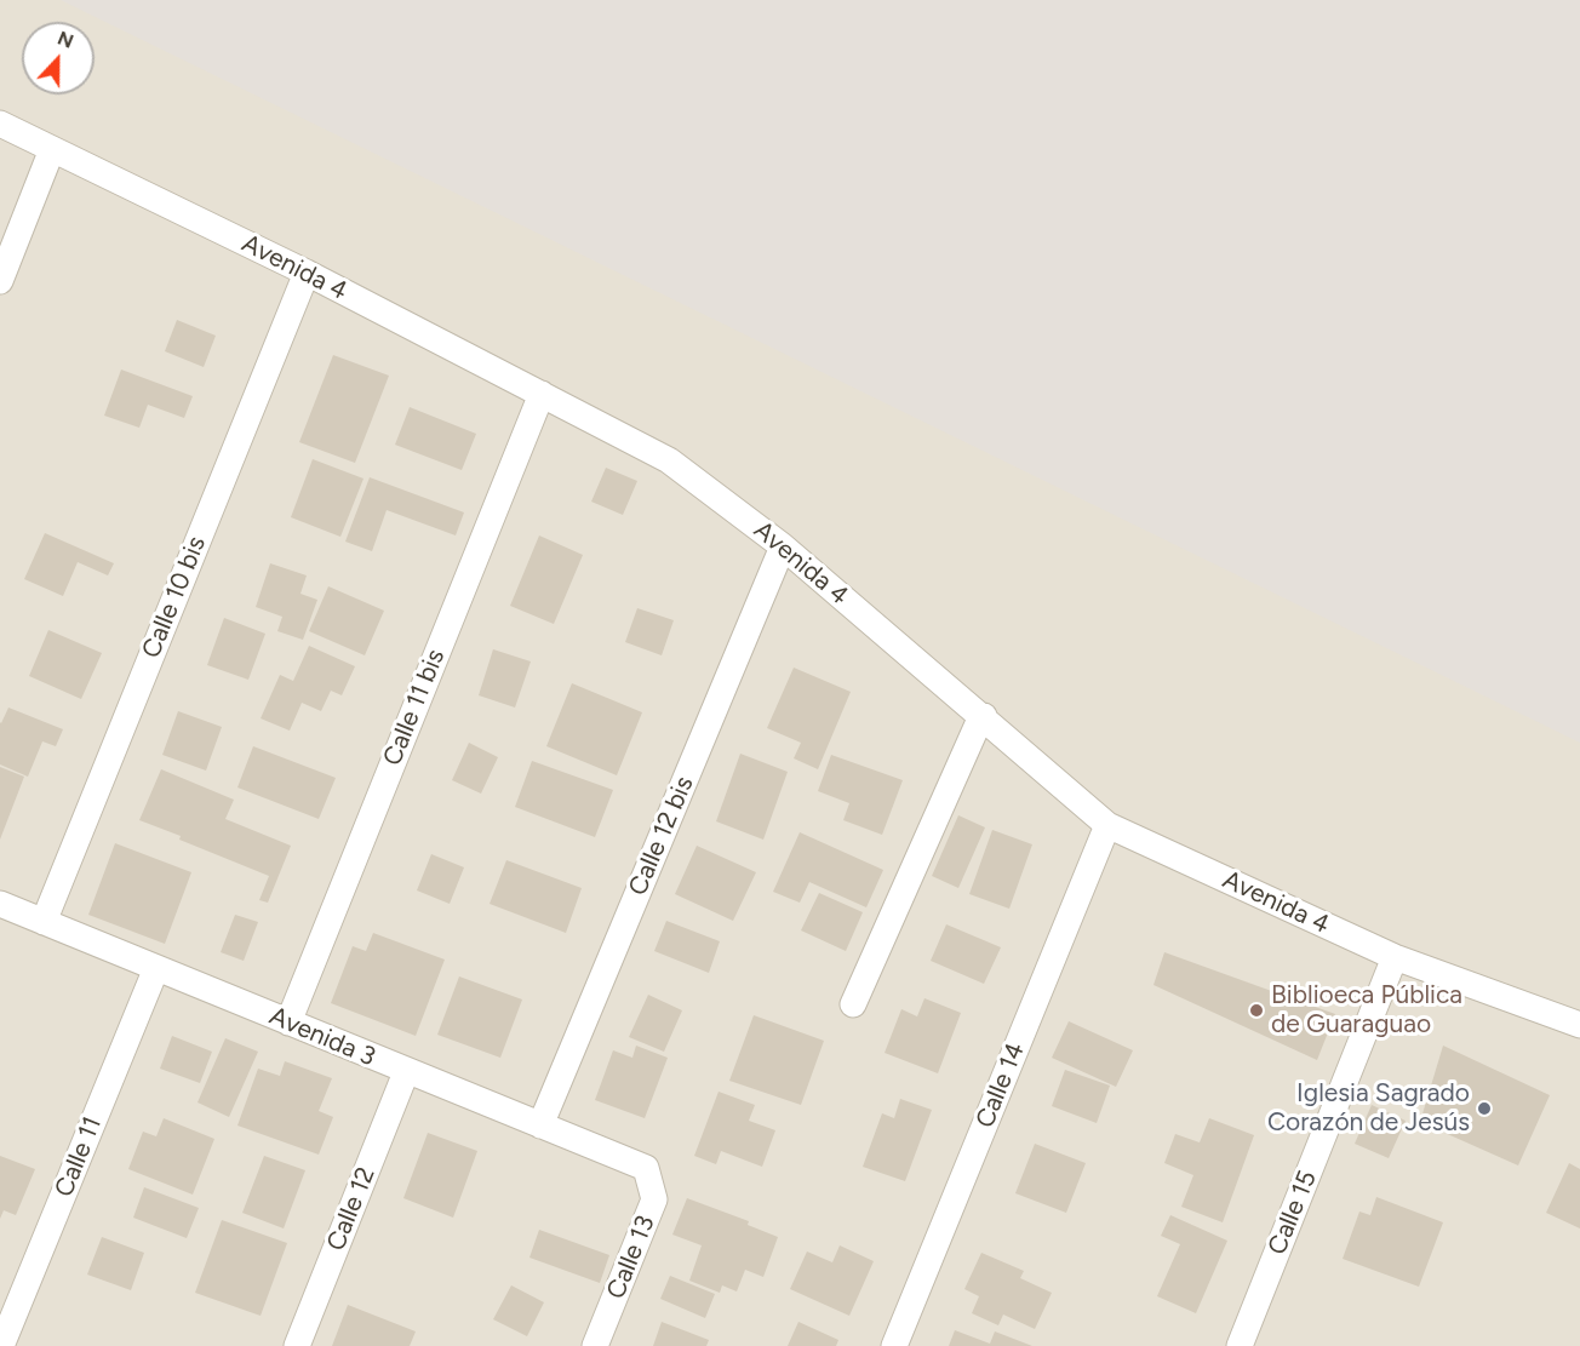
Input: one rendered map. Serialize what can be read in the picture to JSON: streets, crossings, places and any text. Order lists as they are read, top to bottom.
{
  "streets": {
    "street": [
      "Avenida 4",
      "Calle 10 bis",
      "Calle 11 bis",
      "Calle 12 bis",
      "Avenida 3",
      "Calle 14",
      "Calle 11",
      "Calle 12",
      "Calle 15",
      "Calle 13"
    ]
  },
  "crossings": [
    ["Avenida 4", "Calle 10 bis"],
    ["Avenida 4", "Calle 11 bis"],
    ["Avenida 4", "Calle 12 bis"],
    ["Avenida 4", "Calle 14"],
    ["Avenida 4", "Calle 15"],
    ["Calle 10 bis", "Avenida 3"],
    ["Calle 11 bis", "Avenida 3"],
    ["Calle 12 bis", "Avenida 3"],
    ["Avenida 3", "Calle 11"],
    ["Avenida 3", "Calle 12"],
    ["Avenida 3", "Calle 13"]
  ],
  "places": ["Biblioeca Pública de Guaraguao", "Iglesia Sagrado Corazón de Jesús"],
  "north": "top"
}
